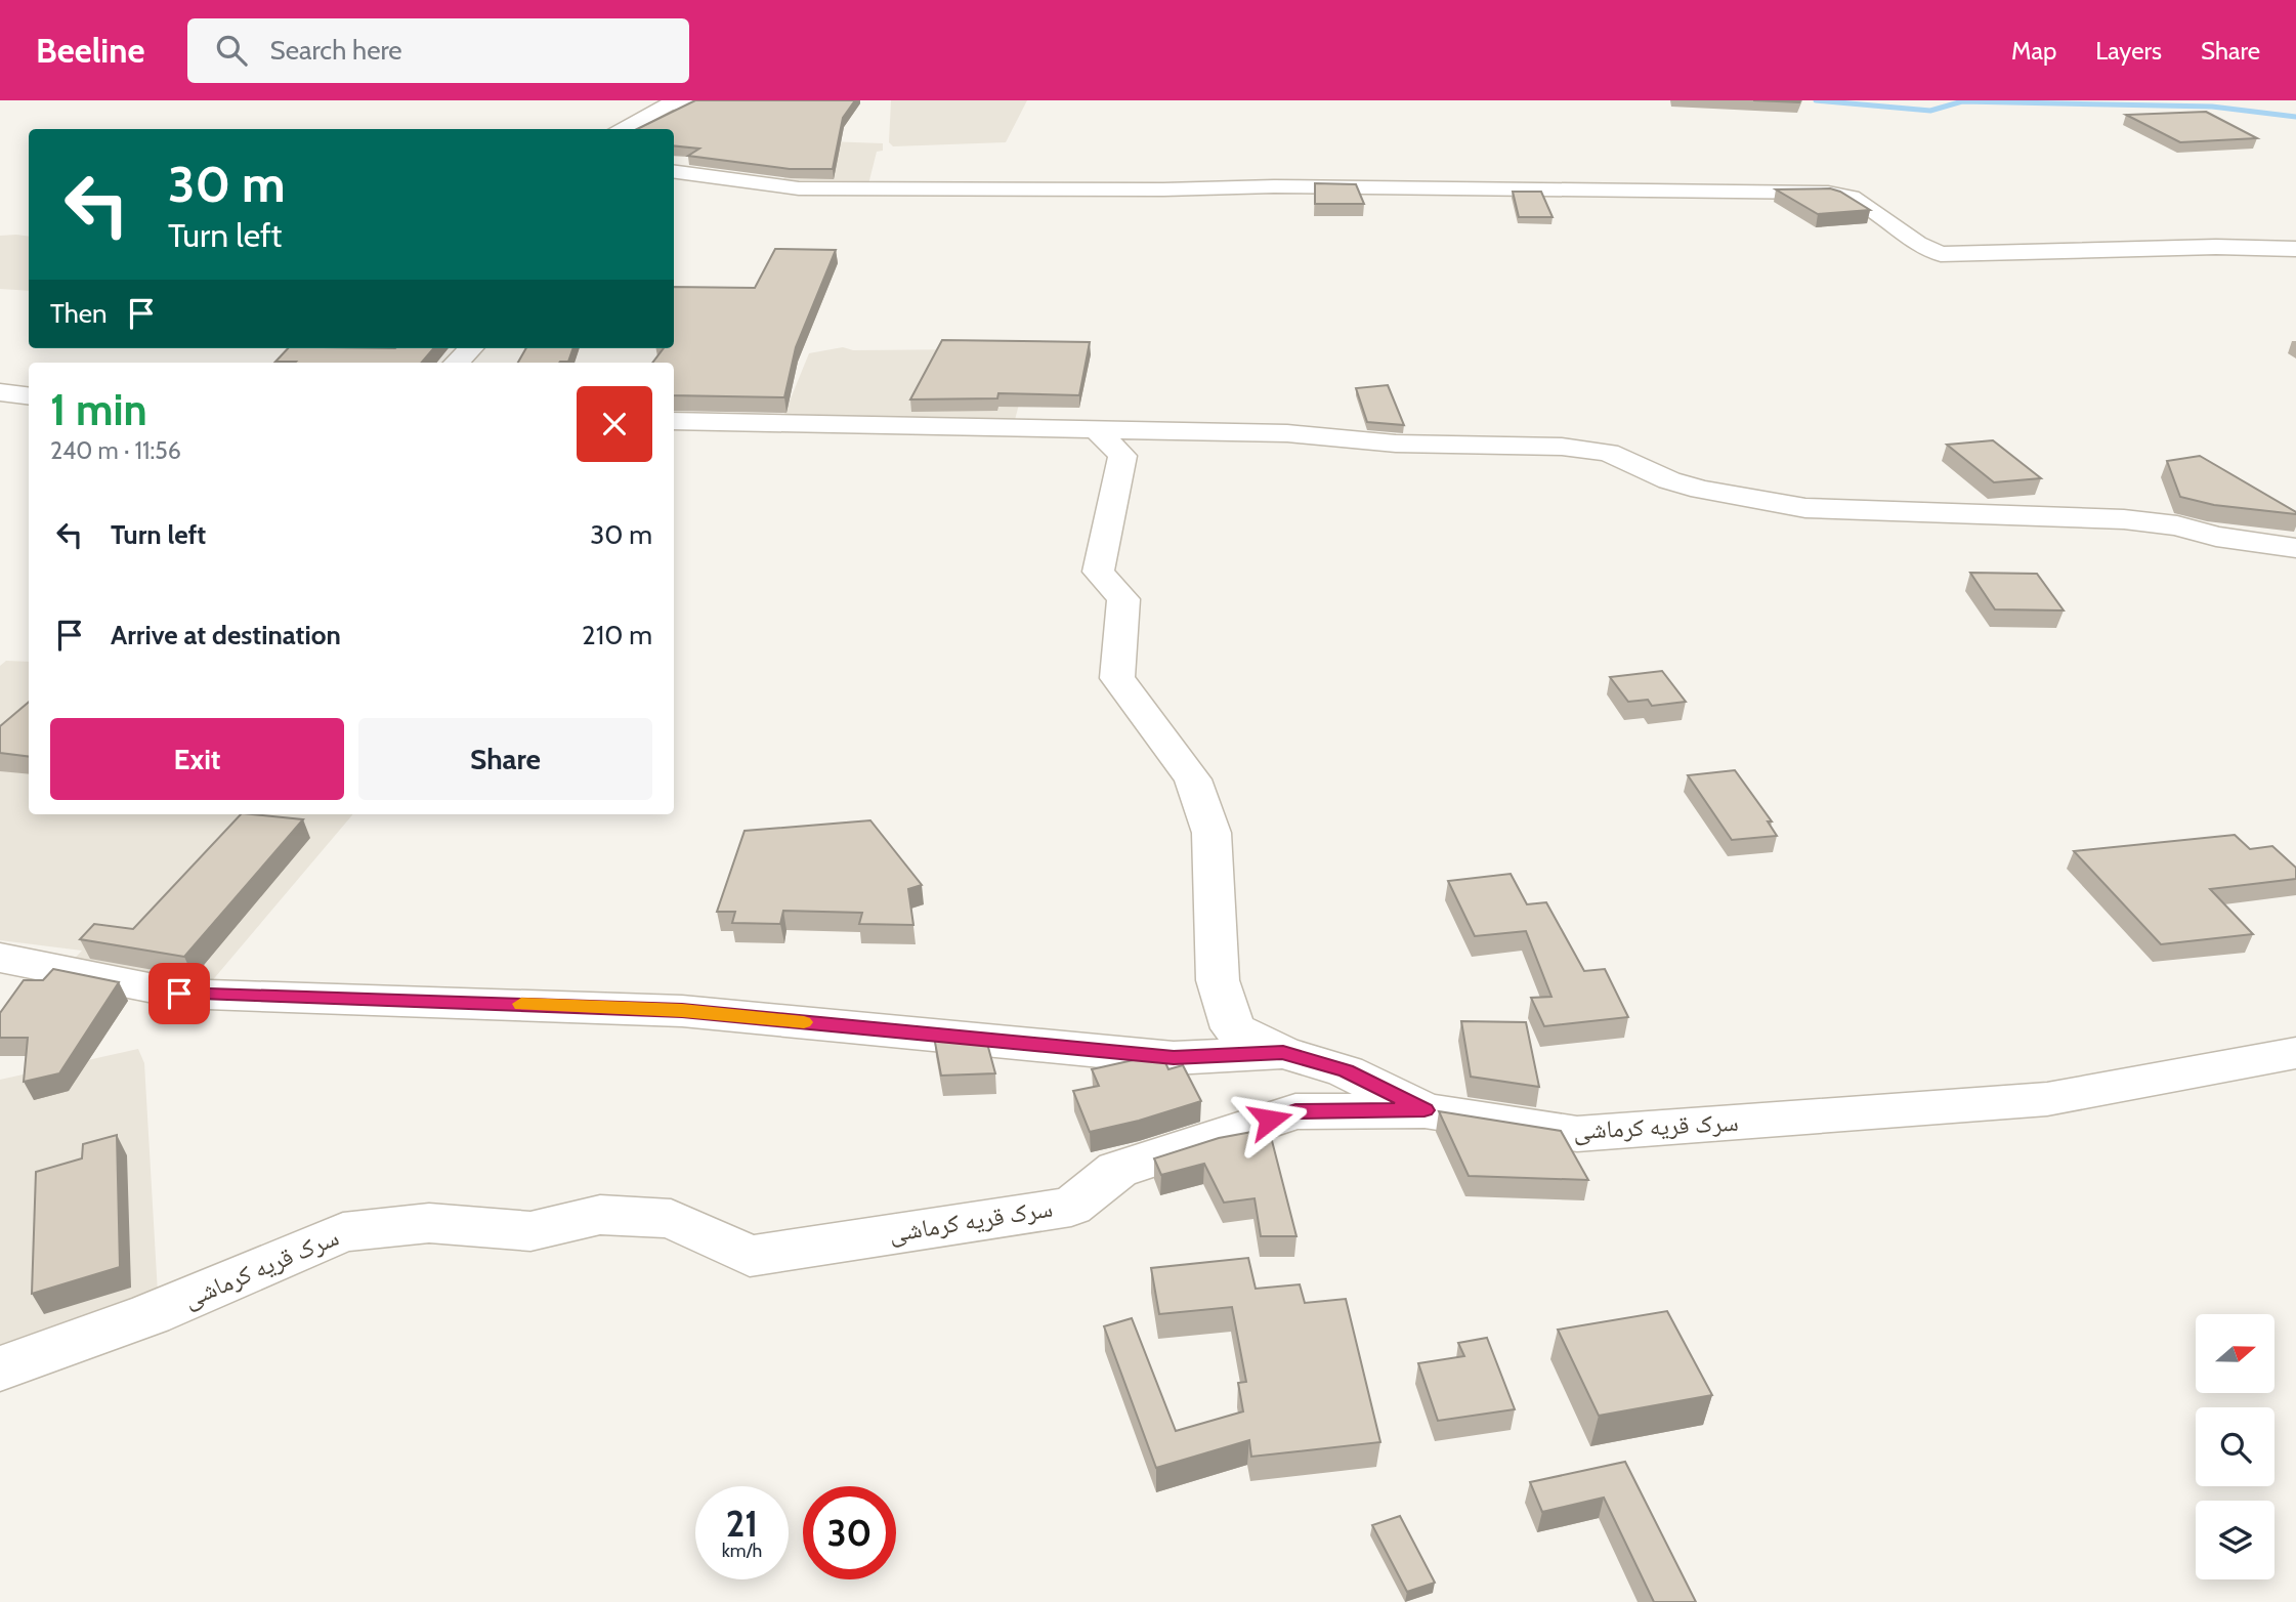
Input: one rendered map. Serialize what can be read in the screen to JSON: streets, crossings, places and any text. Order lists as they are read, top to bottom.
{
  "streets": {
    "street": ["سرک قریه کرماشی"]
  },
  "north": "right",
  "page": {
    "header": "Beeline",
    "search": "Search here",
    "nav": ["Map", "Layers", "Share"],
    "turn": ["30 m", "Turn left"],
    "then": "Then",
    "heading": ["1 min", "240 m · 11:56"],
    "list": [
      {
        "name": "Turn left",
        "value": "30 m"
      },
      {
        "name": "Arrive at destination",
        "value": "210 m"
      }
    ],
    "buttons": ["Exit", "Share"],
    "speed": "21 km/h",
    "limit": "30"
  }
}
